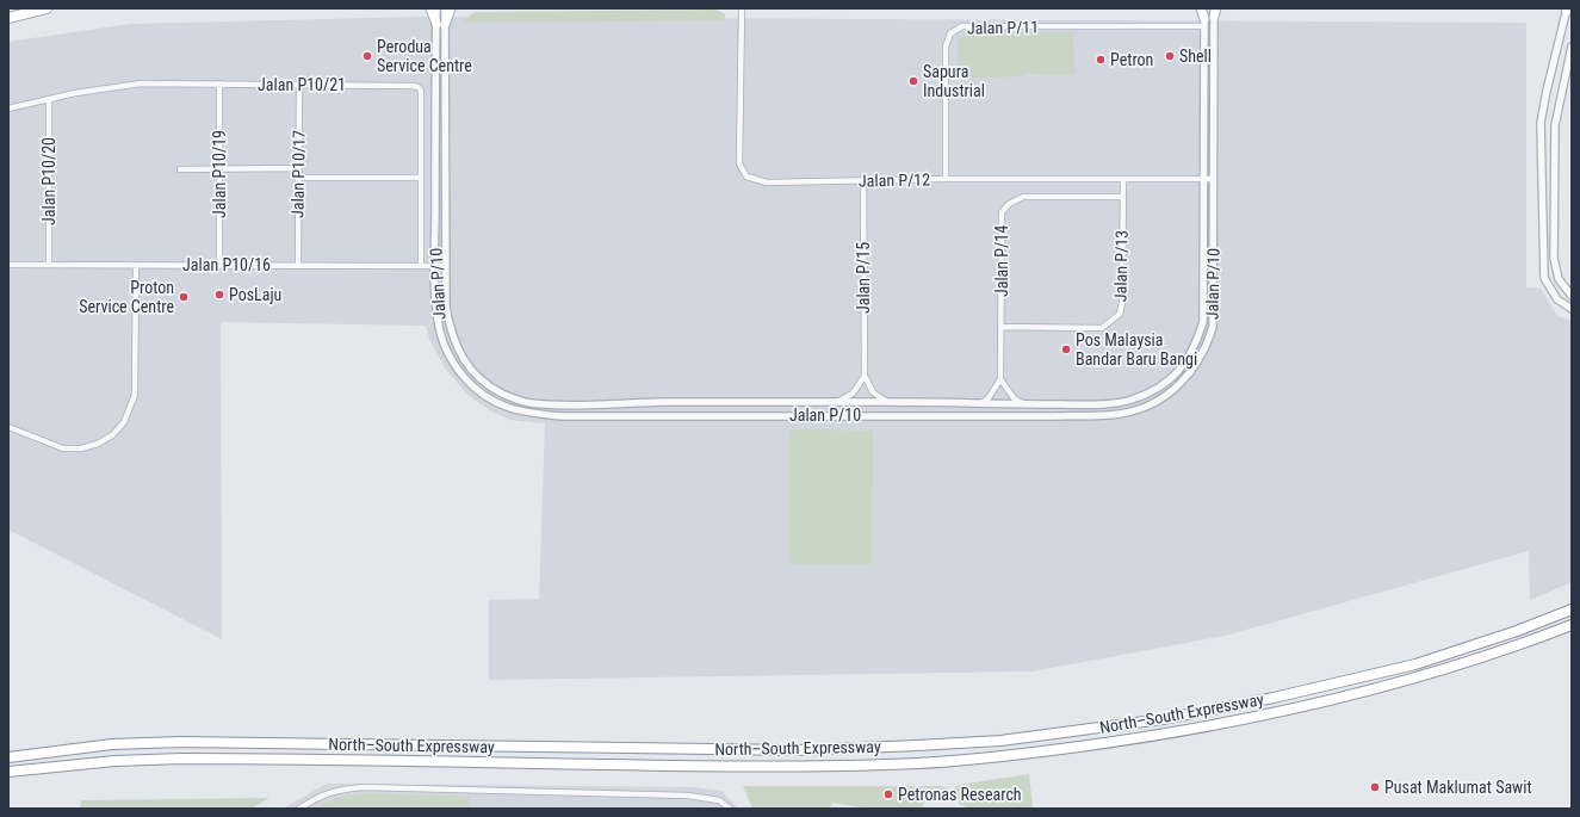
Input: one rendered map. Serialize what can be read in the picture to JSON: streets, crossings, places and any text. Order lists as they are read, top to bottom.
{
  "streets": {
    "highway": ["North–South Expressway"],
    "street": [
      "Jalan P/11",
      "Jalan P10/21",
      "Jalan P10/19",
      "Jalan P10/17",
      "Jalan P/12",
      "Jalan P10/20",
      "Jalan P/14",
      "Jalan P10/16",
      "Jalan P/13",
      "Jalan P/15",
      "Jalan P/10"
    ]
  },
  "crossings": [
    ["Jalan P/11", "Jalan P/12"],
    ["Jalan P/11", "Jalan P/10"],
    ["Jalan P10/21", "Jalan P10/19"],
    ["Jalan P10/21", "Jalan P10/17"],
    ["Jalan P10/21", "Jalan P10/20"],
    ["Jalan P10/21", "Jalan P10/16"],
    ["Jalan P10/19", "Jalan P10/16"],
    ["Jalan P10/17", "Jalan P10/16"],
    ["Jalan P/12", "Jalan P/13"],
    ["Jalan P/12", "Jalan P/15"],
    ["Jalan P/12", "Jalan P/10"],
    ["Jalan P10/20", "Jalan P10/16"],
    ["Jalan P/14", "Jalan P/13"],
    ["Jalan P10/16", "Jalan P/10"]
  ],
  "places": [
    "Perodua Service Centre",
    "Shell",
    "Petron",
    "Sapura Industrial",
    "PosLaju",
    "Proton Service Centre",
    "Pos Malaysia Bandar Baru Bangi",
    "Pusat Maklumat Sawit",
    "Petronas Research"
  ]
}
